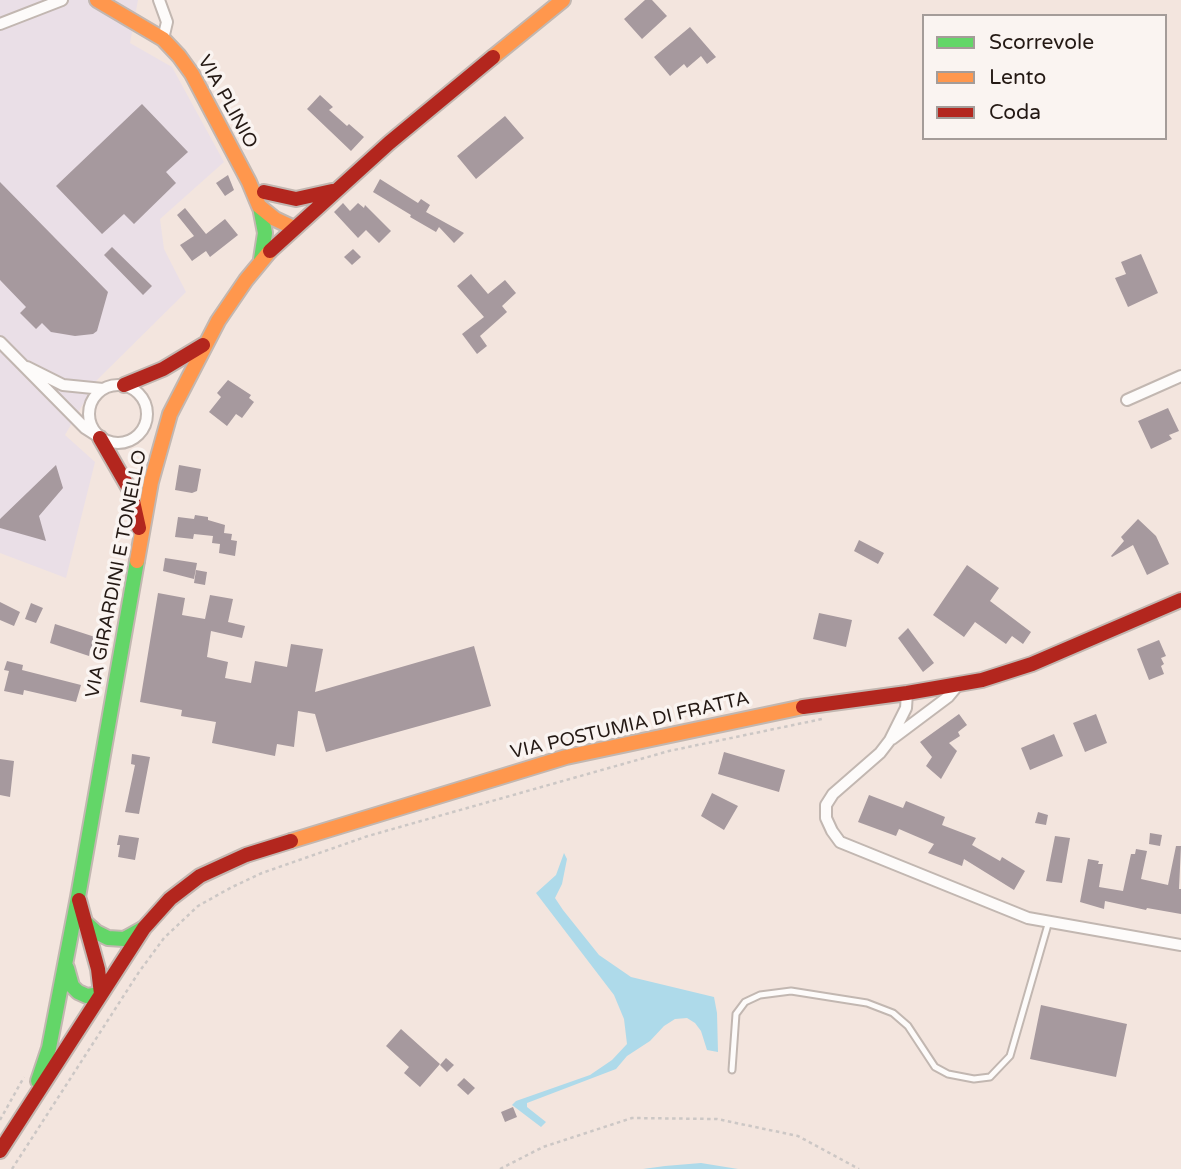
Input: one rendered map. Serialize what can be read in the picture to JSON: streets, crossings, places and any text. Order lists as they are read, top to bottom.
{
  "streets": {
    "main road": ["VIA PLINIO", "VIA GIRARDINI E TONELLO", "VIA POSTUMIA DI FRATTA"]
  },
  "crossings": [
    ["VIA PLINIO", "VIA GIRARDINI E TONELLO"],
    ["VIA GIRARDINI E TONELLO", "VIA POSTUMIA DI FRATTA"]
  ],
  "legend": ["Scorrevole", "Lento", "Coda"]
}
